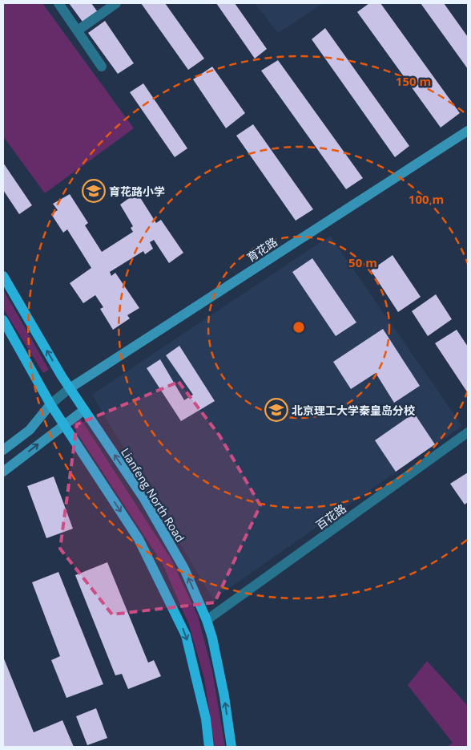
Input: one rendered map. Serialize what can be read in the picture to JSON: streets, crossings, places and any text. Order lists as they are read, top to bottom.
{
  "streets": {
    "main road": ["Lianfeng North Road"],
    "street": ["育花路", "百花路"]
  },
  "crossings": [
    ["育花路", "Lianfeng North Road"],
    ["Lianfeng North Road", "百花路"]
  ],
  "places": {
    "school or university": ["育花路小学", "北京理工大学秦皇岛分校"]
  },
  "rings": ["150 m", "100 m", "50 m"]
}
